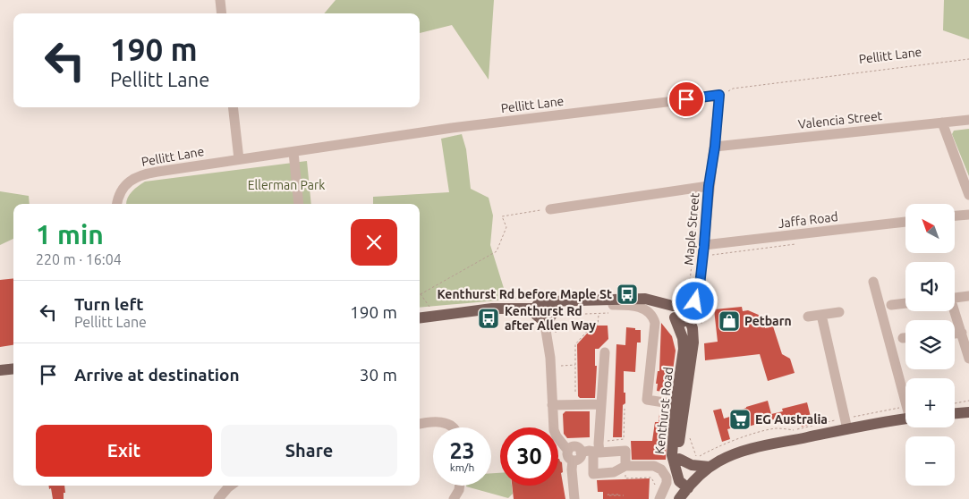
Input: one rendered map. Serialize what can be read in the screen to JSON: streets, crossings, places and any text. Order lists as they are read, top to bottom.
{
  "streets": {
    "main road": ["Kenthurst Road"],
    "street": [
      "Pellitt Lane",
      "Valencia Street",
      "Jaffa Road",
      "Maple Street"
    ]
  },
  "crossings": [
    ["Pellitt Lane", "Maple Street"],
    ["Valencia Street", "Maple Street"],
    ["Jaffa Road", "Maple Street"],
    ["Maple Street", "Kenthurst Road"]
  ],
  "parks": ["Ellerman Park"],
  "places": {
    "bus stop": ["Kenthurst Rd before Maple St", "Kenthurst Rd after Allen Way"],
    "shop": ["Petbarn"],
    "supermarket": ["EG Australia"]
  },
  "north": "top left",
  "page": {
    "turn": ["190 m", "Pellitt Lane"],
    "map_buttons": ["+", "−"],
    "heading": ["1 min", "220 m · 16:04"],
    "list": [
      {
        "name": "Turn left",
        "note": "Pellitt Lane",
        "value": "190 m"
      },
      {
        "name": "Arrive at destination",
        "value": "30 m"
      }
    ],
    "buttons": ["Exit", "Share"],
    "speed": "23 km/h",
    "limit": "30"
  }
}
